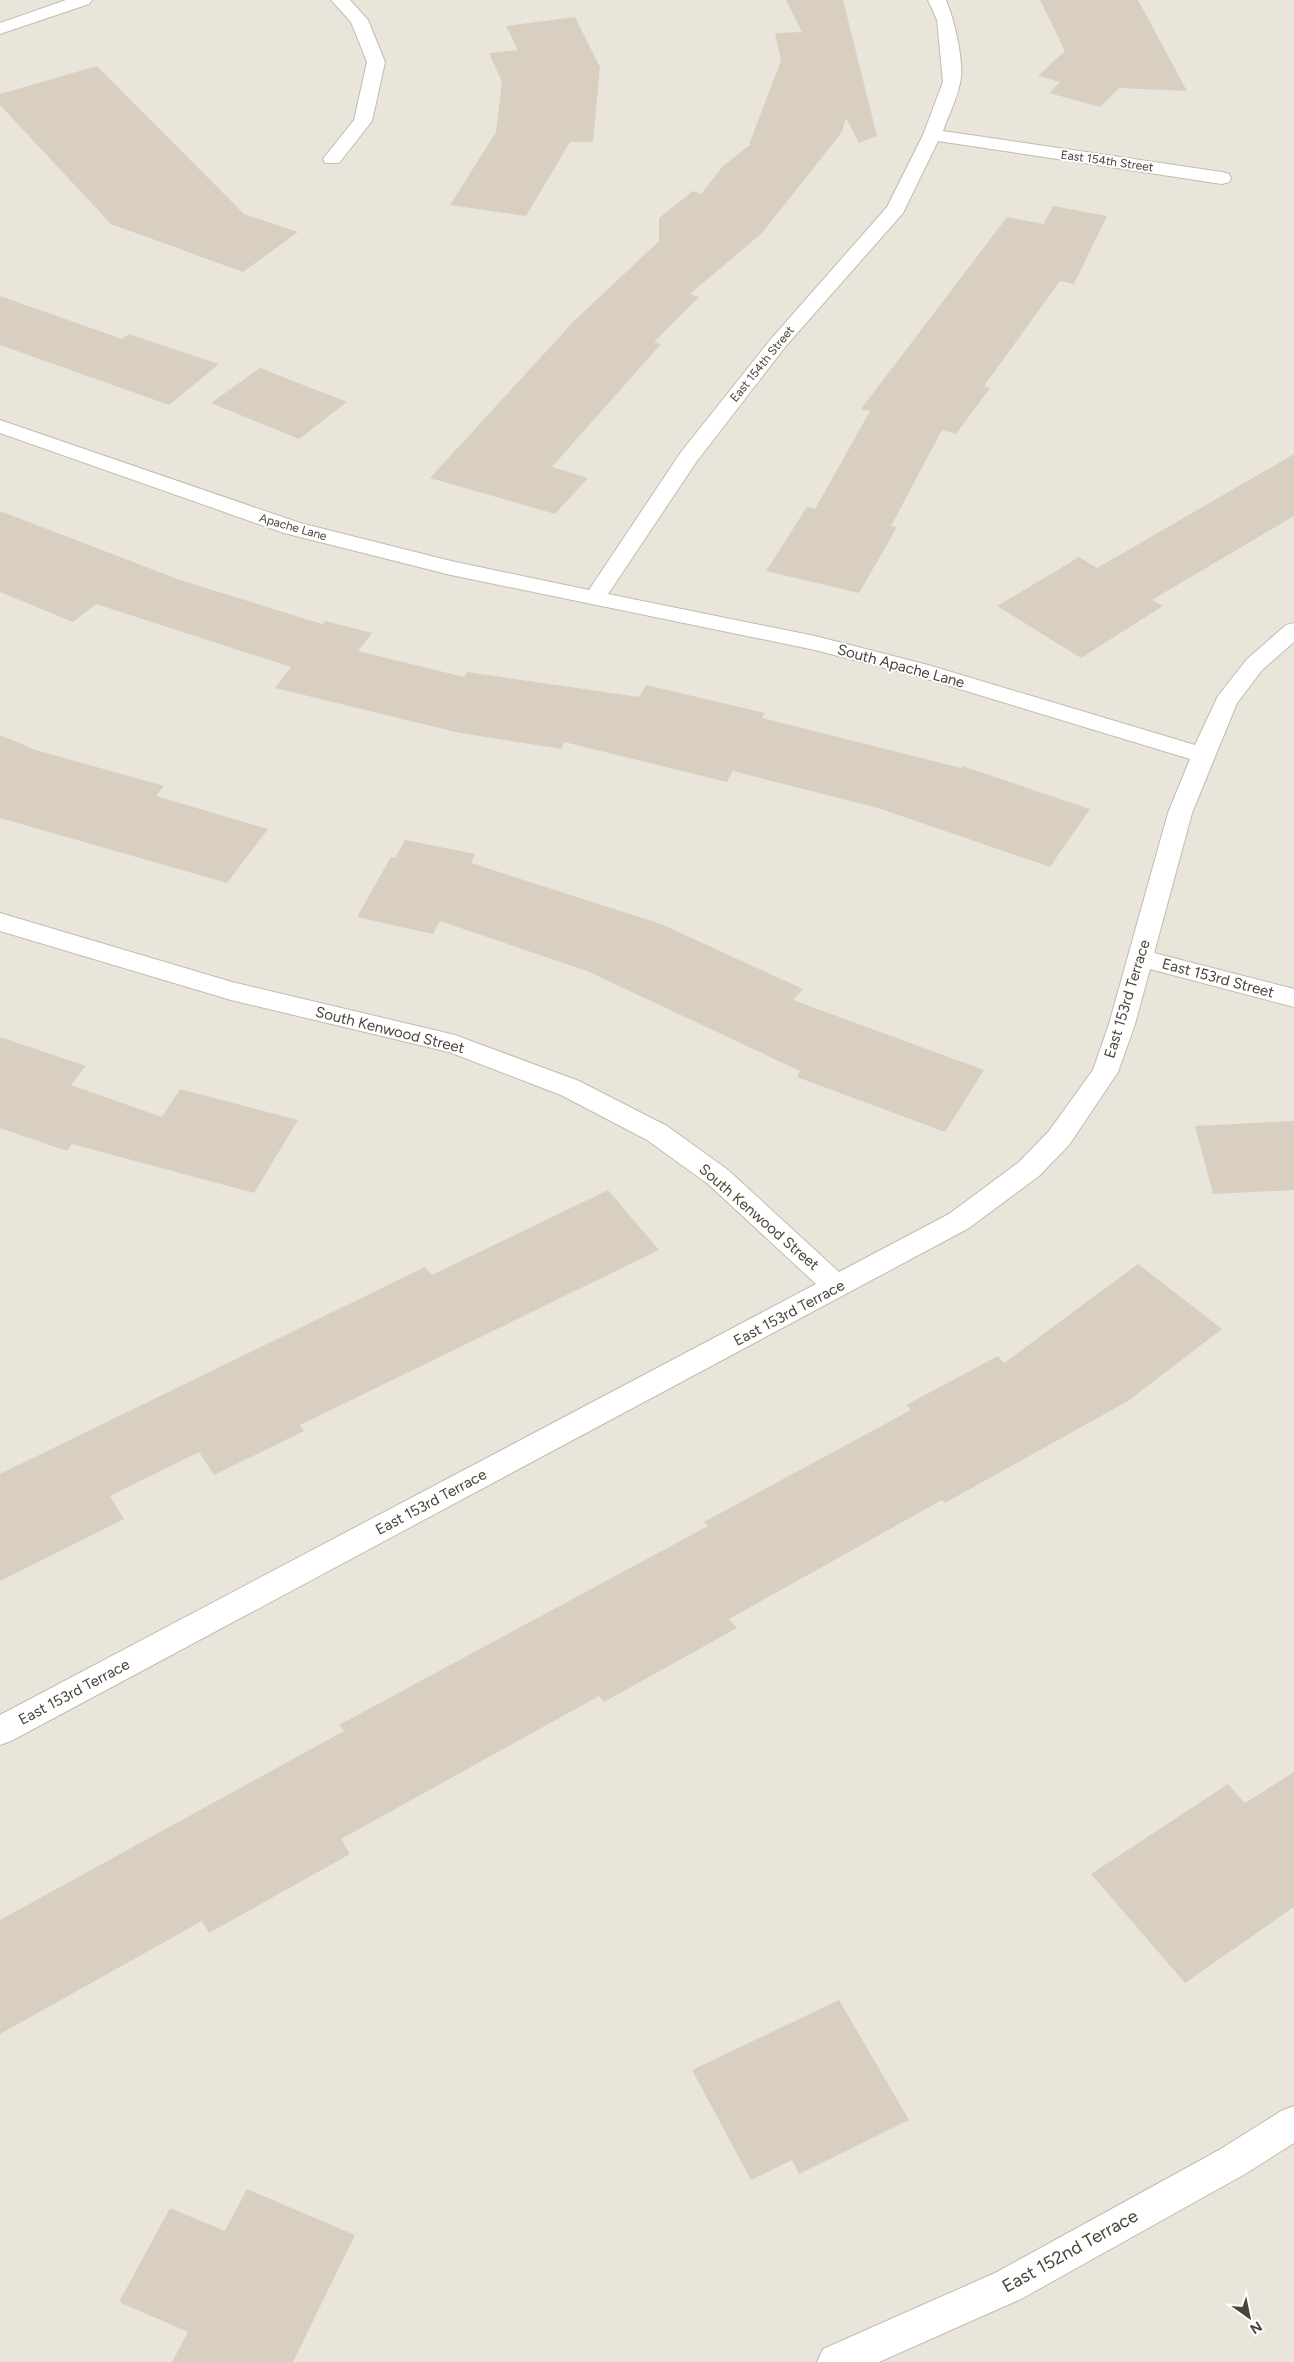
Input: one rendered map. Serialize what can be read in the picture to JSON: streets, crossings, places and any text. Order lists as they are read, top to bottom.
{
  "streets": {
    "street": [
      "East 154th Street",
      "Apache Lane",
      "South Apache Lane",
      "East 153rd Street",
      "East 153rd Terrace",
      "South Kenwood Street",
      "East 152nd Terrace"
    ]
  },
  "crossings": [
    ["East 154th Street", "Apache Lane"],
    ["East 154th Street", "South Apache Lane"],
    ["Apache Lane", "South Apache Lane"],
    ["South Apache Lane", "East 153rd Terrace"],
    ["East 153rd Street", "East 153rd Terrace"],
    ["East 153rd Terrace", "South Kenwood Street"]
  ],
  "north": "bottom right"
}
